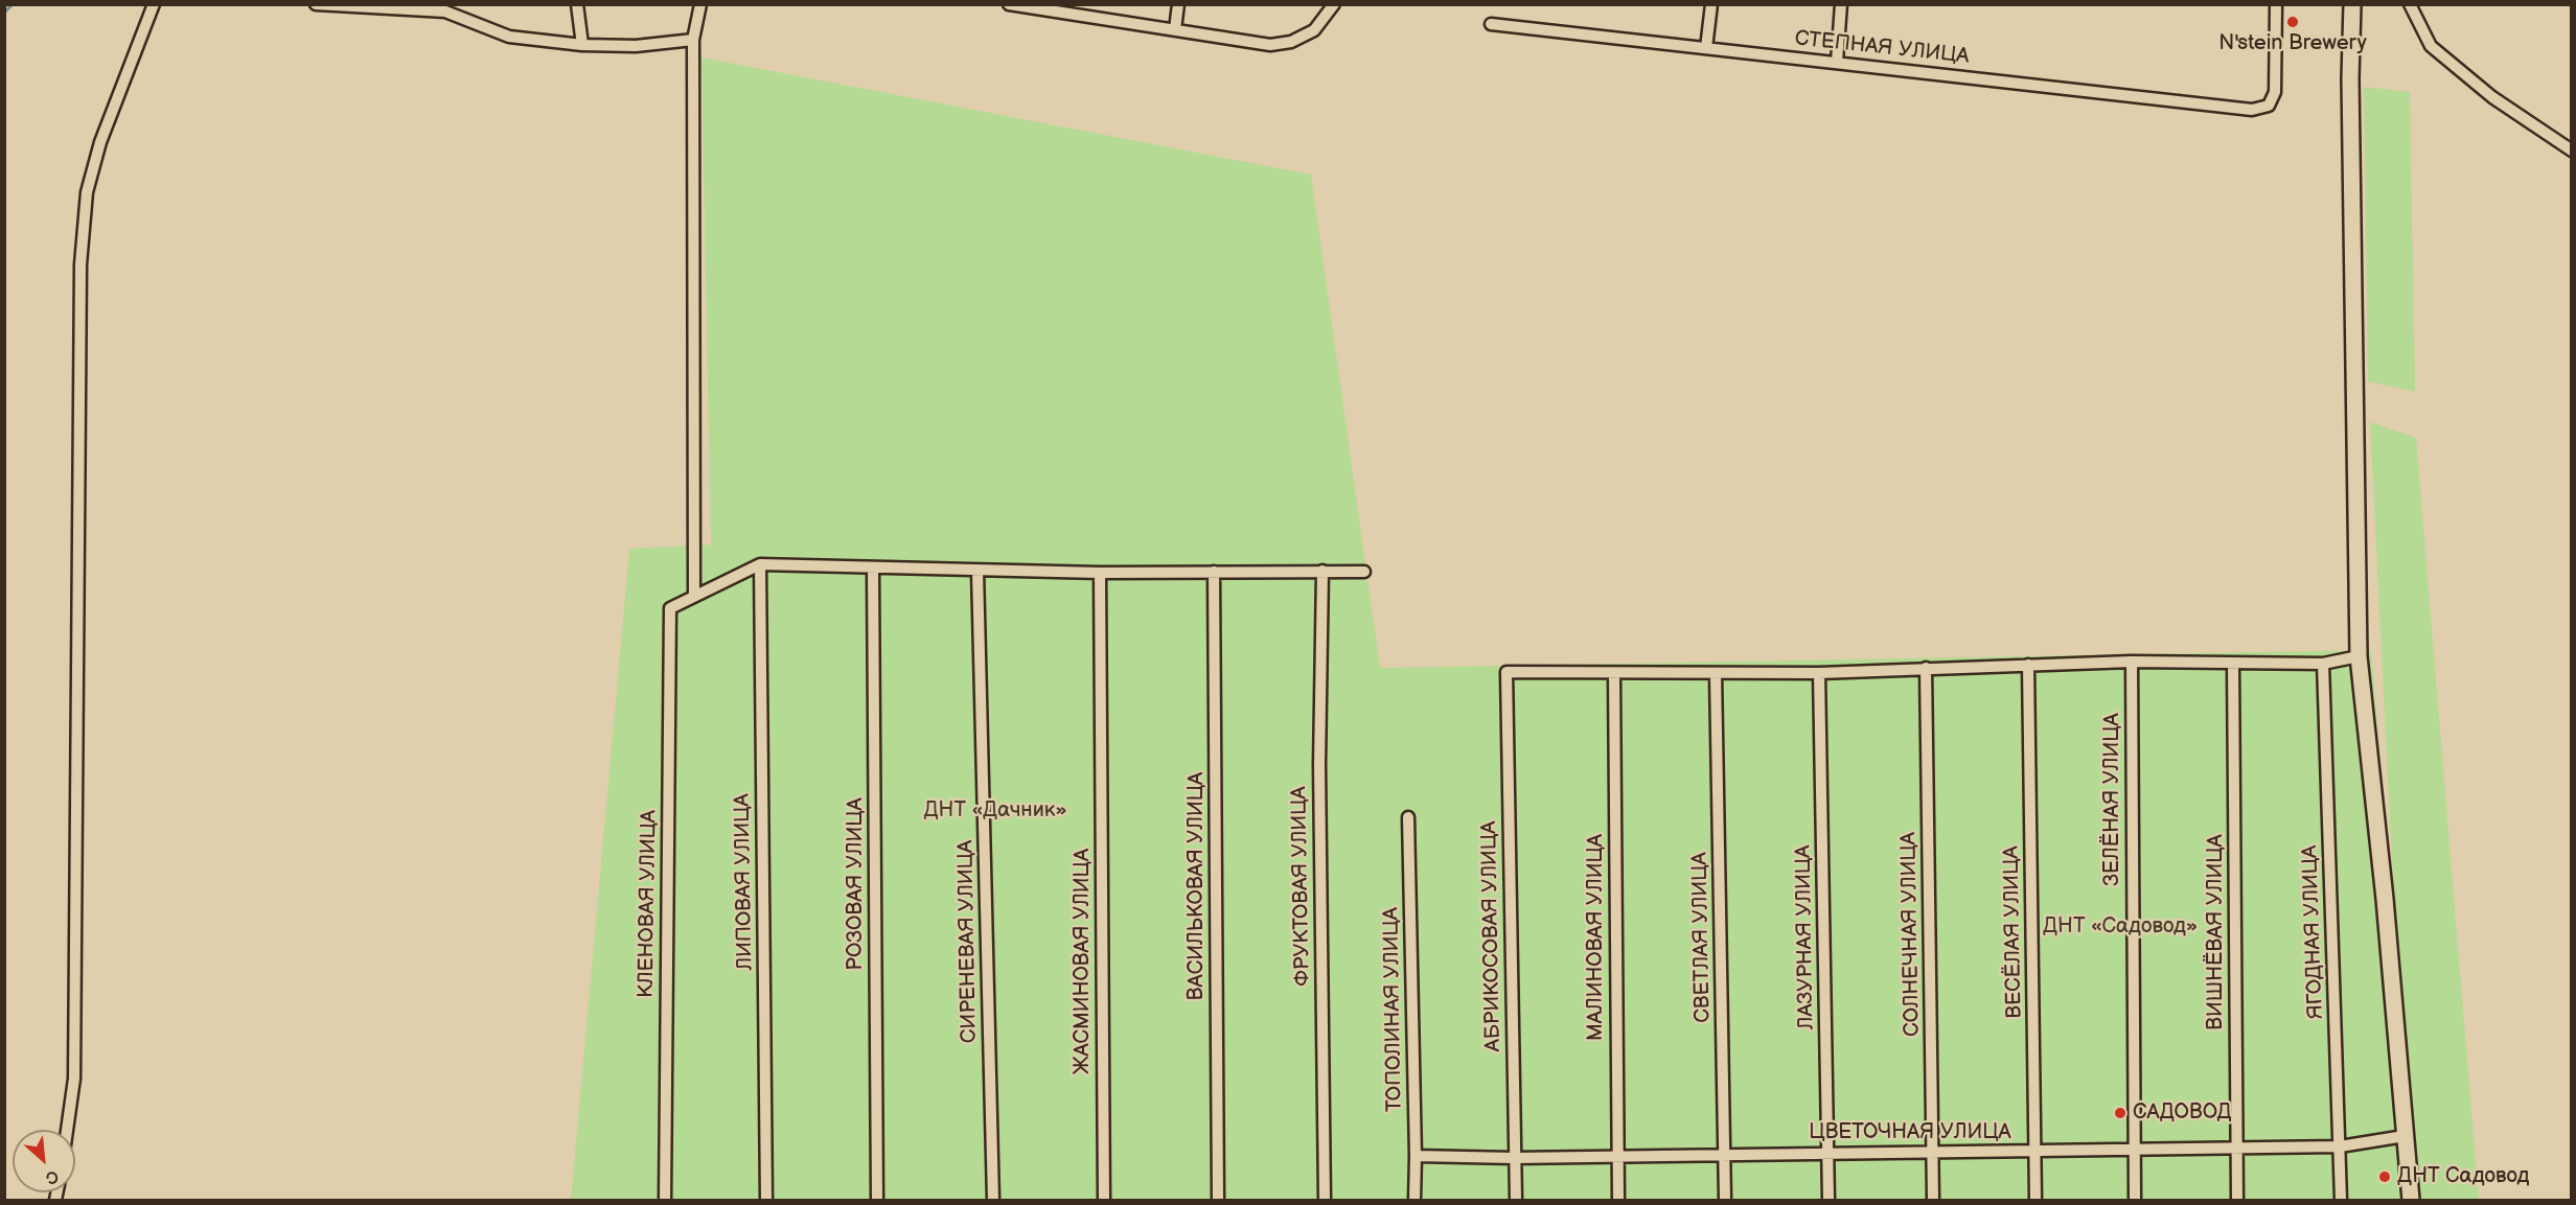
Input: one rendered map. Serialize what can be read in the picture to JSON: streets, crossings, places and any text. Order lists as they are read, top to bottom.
{
  "streets": {
    "street": [
      "СТЕПНАЯ УЛИЦА",
      "ЗЕЛЁНАЯ УЛИЦА",
      "ЛИПОВАЯ УЛИЦА",
      "РОЗОВАЯ УЛИЦА",
      "ВАСИЛЬКОВАЯ УЛИЦА",
      "ФРУКТОВАЯ УЛИЦА",
      "КЛЕНОВАЯ УЛИЦА",
      "ВЕСЁЛАЯ УЛИЦА",
      "ВИШНЁВАЯ УЛИЦА",
      "ЯГОДНАЯ УЛИЦА",
      "СОЛНЕЧНАЯ УЛИЦА",
      "АБРИКОСОВАЯ УЛИЦА",
      "МАЛИНОВАЯ УЛИЦА",
      "СВЕТЛАЯ УЛИЦА",
      "ЛАЗУРНАЯ УЛИЦА",
      "СИРЕНЕВАЯ УЛИЦА",
      "ЖАСМИНОВАЯ УЛИЦА",
      "ТОПОЛИНАЯ УЛИЦА",
      "ЦВЕТОЧНАЯ УЛИЦА"
    ]
  },
  "crossings": [
    ["ЗЕЛЁНАЯ УЛИЦА", "ЦВЕТОЧНАЯ УЛИЦА"],
    ["ВЕСЁЛАЯ УЛИЦА", "ЦВЕТОЧНАЯ УЛИЦА"],
    ["ВИШНЁВАЯ УЛИЦА", "ЦВЕТОЧНАЯ УЛИЦА"],
    ["ЯГОДНАЯ УЛИЦА", "ЦВЕТОЧНАЯ УЛИЦА"],
    ["СОЛНЕЧНАЯ УЛИЦА", "ЦВЕТОЧНАЯ УЛИЦА"],
    ["АБРИКОСОВАЯ УЛИЦА", "МАЛИНОВАЯ УЛИЦА"],
    ["АБРИКОСОВАЯ УЛИЦА", "ЦВЕТОЧНАЯ УЛИЦА"],
    ["МАЛИНОВАЯ УЛИЦА", "ЦВЕТОЧНАЯ УЛИЦА"],
    ["СВЕТЛАЯ УЛИЦА", "ЦВЕТОЧНАЯ УЛИЦА"],
    ["ЛАЗУРНАЯ УЛИЦА", "ЦВЕТОЧНАЯ УЛИЦА"],
    ["ТОПОЛИНАЯ УЛИЦА", "ЦВЕТОЧНАЯ УЛИЦА"]
  ],
  "parks": ["ДНТ «Дачник»", "ДНТ «Садовод»"],
  "places": ["N'stein Brewery", "САДОВОД", "ДНТ Садовод"],
  "north": "bottom right"
}
